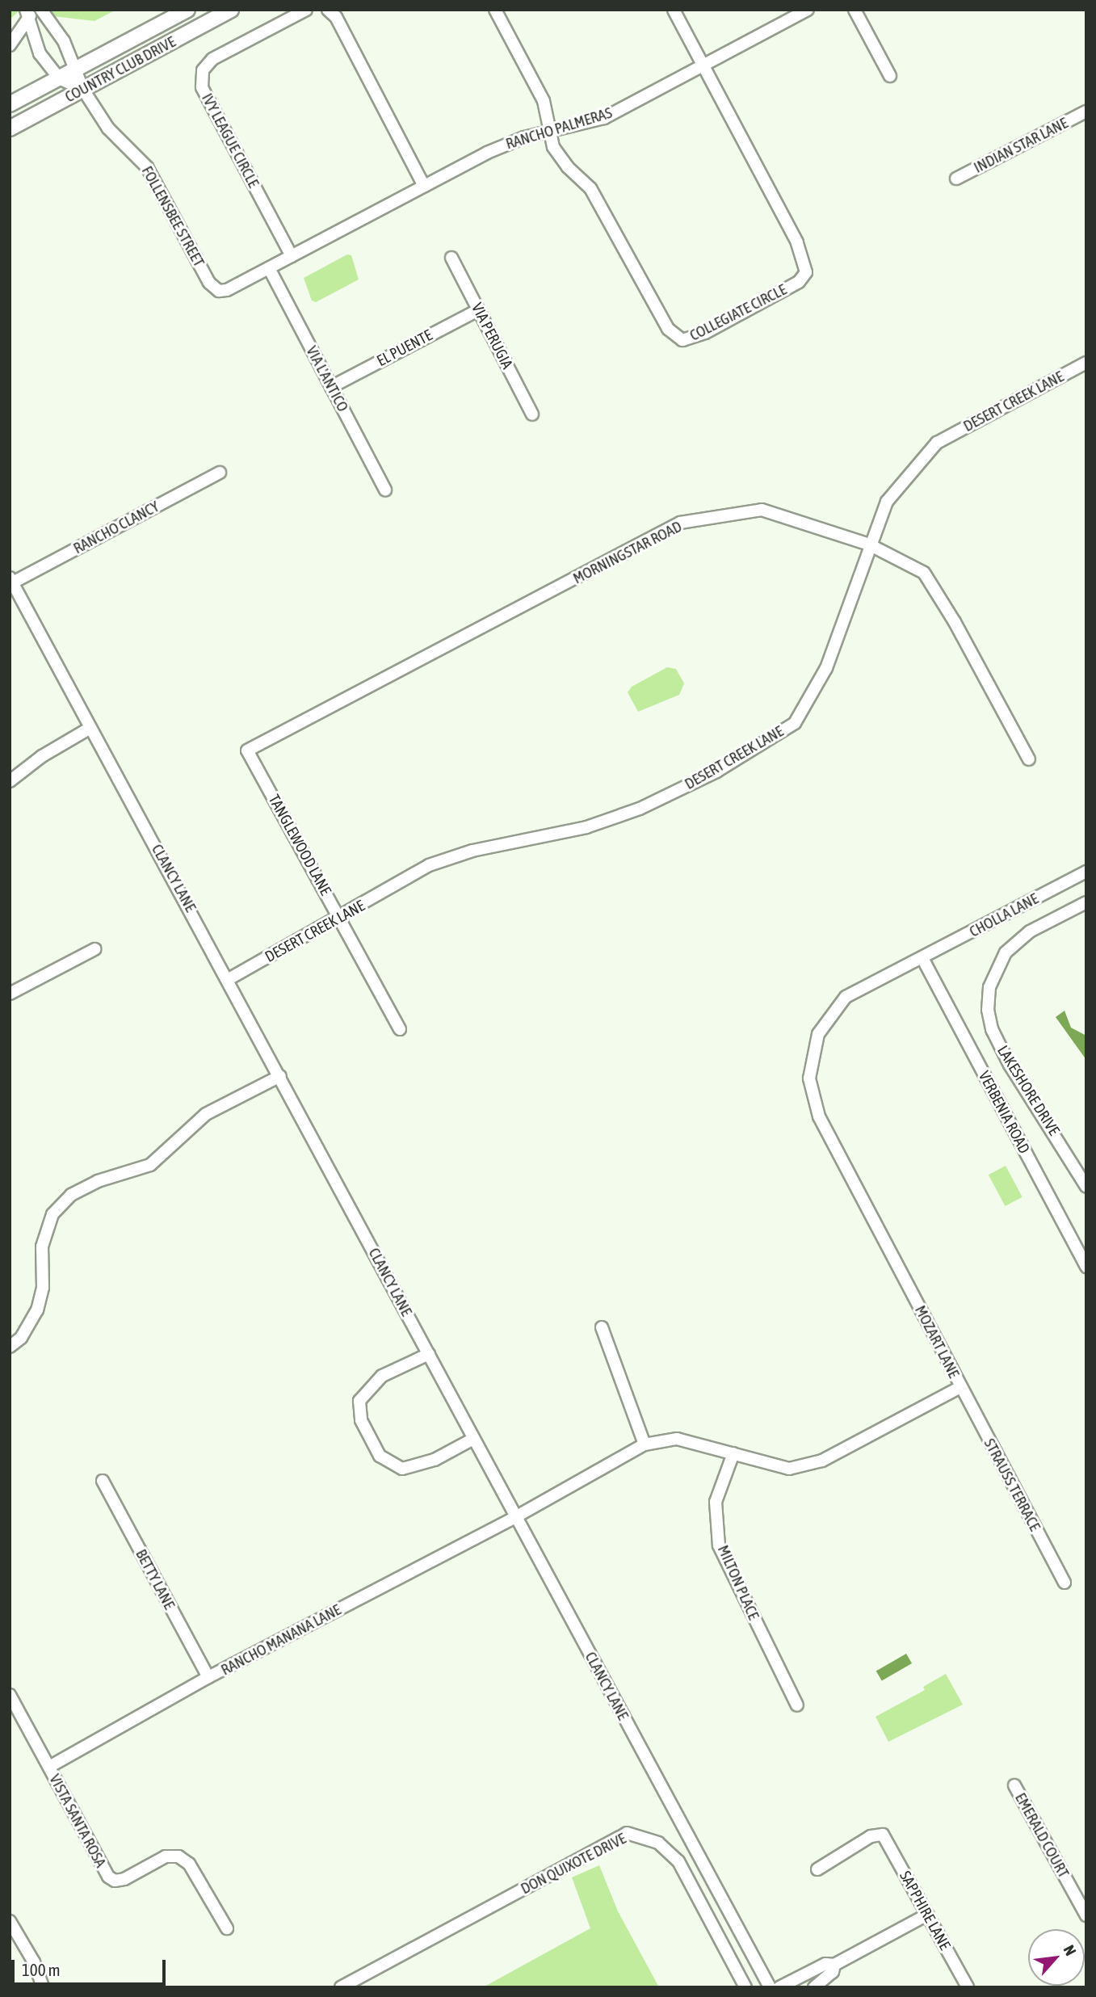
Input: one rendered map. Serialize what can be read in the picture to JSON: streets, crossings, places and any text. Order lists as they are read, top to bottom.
{
  "streets": {
    "main road": ["COUNTRY CLUB DRIVE"],
    "street": [
      "RANCHO PALMERAS",
      "IVY LEAGUE CIRCLE",
      "INDIAN STAR LANE",
      "FOLLENSBEE STREET",
      "COLLEGIATE CIRCLE",
      "VIA PERUGIA",
      "EL PUENTE",
      "VIA L'ANTICO",
      "DESERT CREEK LANE",
      "RANCHO CLANCY",
      "MORNINGSTAR ROAD",
      "TANGLEWOOD LANE",
      "CLANCY LANE",
      "CHOLLA LANE",
      "LAKESHORE DRIVE",
      "VERBENIA ROAD",
      "MOZART LANE",
      "STRAUSS TERRACE",
      "BETTY LANE",
      "MILTON PLACE",
      "RANCHO MANANA LANE",
      "VISTA SANTA ROSA",
      "EMERALD COURT",
      "DON QUIXOTE DRIVE",
      "SAPPHIRE LANE"
    ]
  },
  "crossings": [
    ["COUNTRY CLUB DRIVE", "FOLLENSBEE STREET"],
    ["RANCHO PALMERAS", "IVY LEAGUE CIRCLE"],
    ["RANCHO PALMERAS", "FOLLENSBEE STREET"],
    ["RANCHO PALMERAS", "COLLEGIATE CIRCLE"],
    ["RANCHO PALMERAS", "VIA L'ANTICO"],
    ["VIA PERUGIA", "EL PUENTE"],
    ["EL PUENTE", "VIA L'ANTICO"],
    ["DESERT CREEK LANE", "MORNINGSTAR ROAD"],
    ["DESERT CREEK LANE", "TANGLEWOOD LANE"],
    ["DESERT CREEK LANE", "CLANCY LANE"],
    ["RANCHO CLANCY", "CLANCY LANE"],
    ["MORNINGSTAR ROAD", "TANGLEWOOD LANE"],
    ["CLANCY LANE", "MOZART LANE"],
    ["CLANCY LANE", "RANCHO MANANA LANE"],
    ["CHOLLA LANE", "VERBENIA ROAD"],
    ["CHOLLA LANE", "MOZART LANE"],
    ["VERBENIA ROAD", "MOZART LANE"],
    ["MOZART LANE", "STRAUSS TERRACE"],
    ["MOZART LANE", "MILTON PLACE"],
    ["MOZART LANE", "RANCHO MANANA LANE"],
    ["BETTY LANE", "RANCHO MANANA LANE"],
    ["RANCHO MANANA LANE", "VISTA SANTA ROSA"]
  ],
  "scale_bar": "100 m",
  "north": "top right"
}
